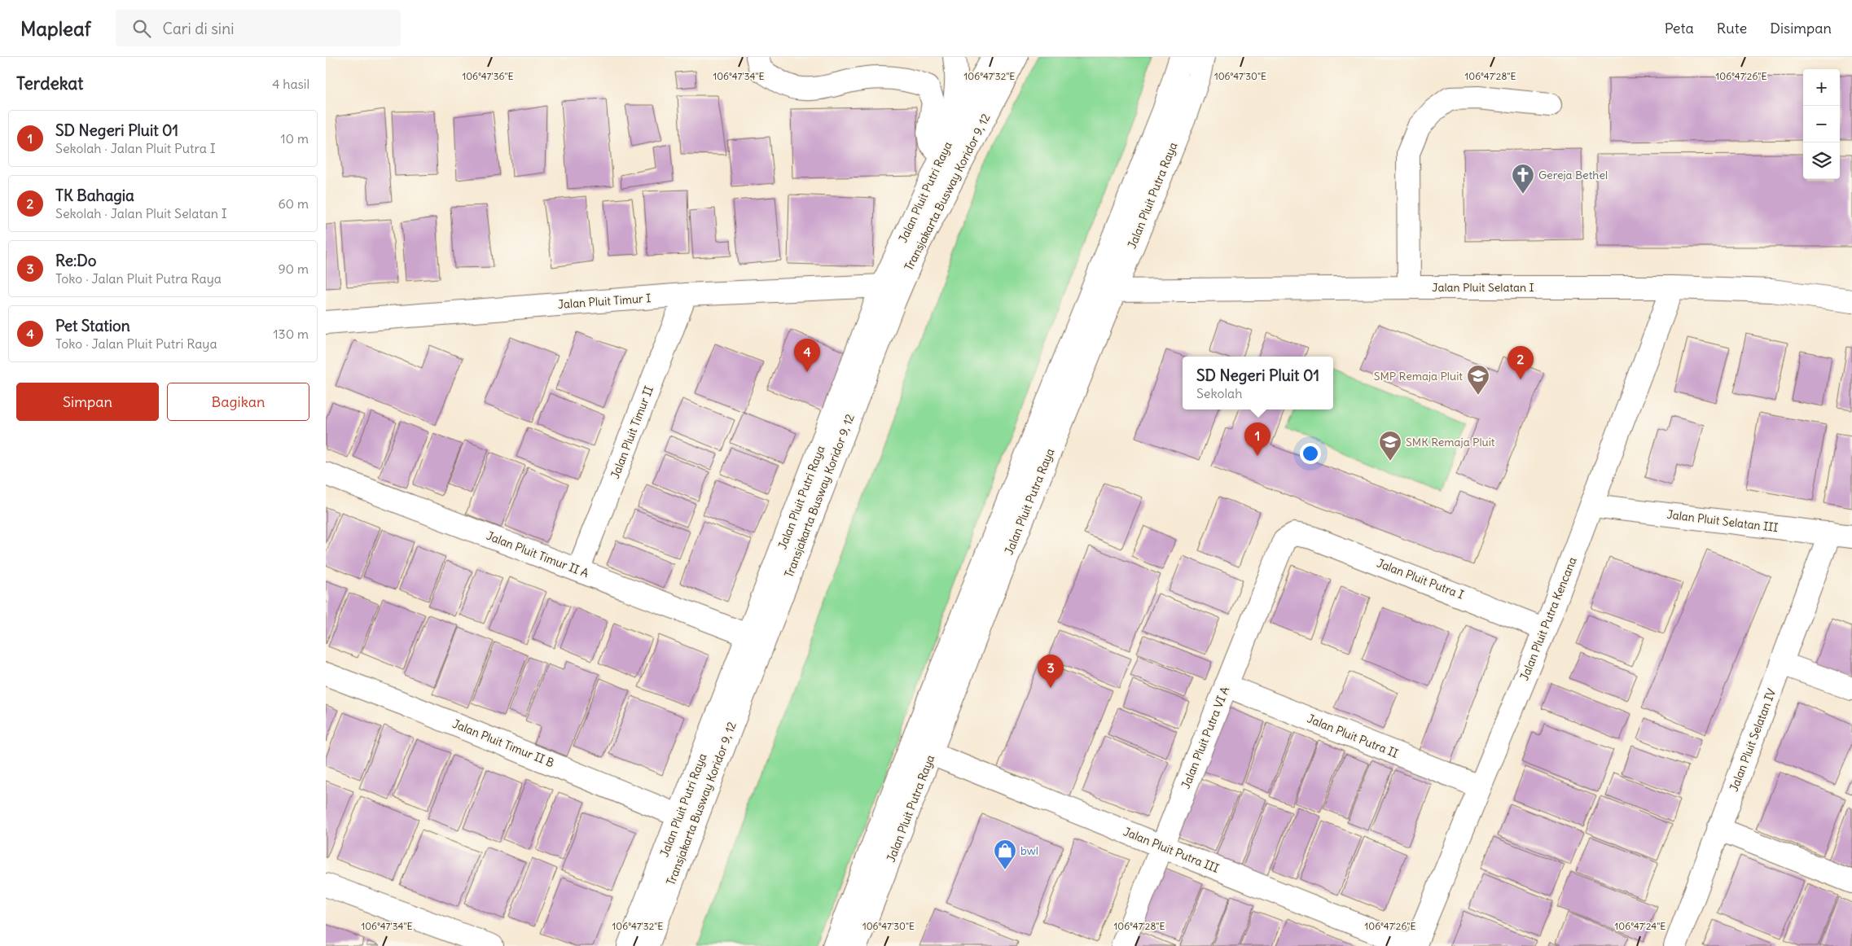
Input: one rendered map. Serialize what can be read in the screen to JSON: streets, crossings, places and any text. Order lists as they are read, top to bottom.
{
  "streets": {
    "main road": [
      "Jalan Pluit Putri Raya",
      "Transjakarta Busway Koridor 9, 12",
      "Jalan Pluit Putra Raya",
      "Jalan Pluit Selatan I",
      "Jalan Pluit Timur I",
      "Jalan Pluit Timur II",
      "Jalan Pluit Selatan III",
      "Jalan Pluit Timur II A",
      "Jalan Pluit Putra I",
      "Jalan Pluit Putra Kencana",
      "Jalan Pluit Putra II",
      "Jalan Pluit Putra VI A",
      "Jalan Pluit Selatan IV",
      "Jalan Pluit Timur II B",
      "Jalan Pluit Putra III"
    ]
  },
  "crossings": [
    ["Jalan Pluit Putri Raya", "Jalan Pluit Timur I"],
    ["Jalan Pluit Putri Raya", "Jalan Pluit Timur II A"],
    ["Jalan Pluit Putri Raya", "Jalan Pluit Timur II B"],
    ["Jalan Pluit Putra Raya", "Jalan Pluit Selatan I"],
    ["Jalan Pluit Putra Raya", "Jalan Pluit Putra III"],
    ["Jalan Pluit Selatan I", "Jalan Pluit Putra Kencana"],
    ["Jalan Pluit Timur I", "Jalan Pluit Timur II"],
    ["Jalan Pluit Timur II", "Jalan Pluit Timur II A"],
    ["Jalan Pluit Selatan III", "Jalan Pluit Putra Kencana"],
    ["Jalan Pluit Selatan III", "Jalan Pluit Selatan IV"],
    ["Jalan Pluit Putra I", "Jalan Pluit Putra Kencana"],
    ["Jalan Pluit Putra I", "Jalan Pluit Putra VI A"],
    ["Jalan Pluit Putra Kencana", "Jalan Pluit Putra II"],
    ["Jalan Pluit Putra II", "Jalan Pluit Putra VI A"],
    ["Jalan Pluit Putra VI A", "Jalan Pluit Putra III"]
  ],
  "places": {
    "church": ["Gereja Bethel"],
    "school or university": ["SMP Remaja Pluit", "SMK Remaja Pluit"],
    "shop": ["bwl"]
  },
  "page": {
    "header": "Mapleaf",
    "search": "Cari di sini",
    "nav": ["Peta", "Rute", "Disimpan"],
    "heading": ["Terdekat", "4 hasil"],
    "map_buttons": ["+", "−"],
    "list": [
      {
        "mark": "1",
        "name": "SD Negeri Pluit 01",
        "note": "Sekolah · Jalan Pluit Putra I",
        "value": "10 m"
      },
      {
        "mark": "2",
        "name": "TK Bahagia",
        "note": "Sekolah · Jalan Pluit Selatan I",
        "value": "60 m"
      },
      {
        "mark": "3",
        "name": "Re:Do",
        "note": "Toko · Jalan Pluit Putra Raya",
        "value": "90 m"
      },
      {
        "mark": "4",
        "name": "Pet Station",
        "note": "Toko · Jalan Pluit Putri Raya",
        "value": "130 m"
      }
    ],
    "pins": [
      "4",
      "2",
      "1",
      "3"
    ],
    "popup": ["SD Negeri Pluit 01", "Sekolah"],
    "buttons": ["Simpan", "Bagikan"]
  },
  "coordinates": [
    "106°47'34\"E",
    "106°47'32\"E",
    "106°47'30\"E",
    "106°47'36\"E",
    "106°47'28\"E",
    "106°47'26\"E",
    "106°47'24\"E"
  ]
}
